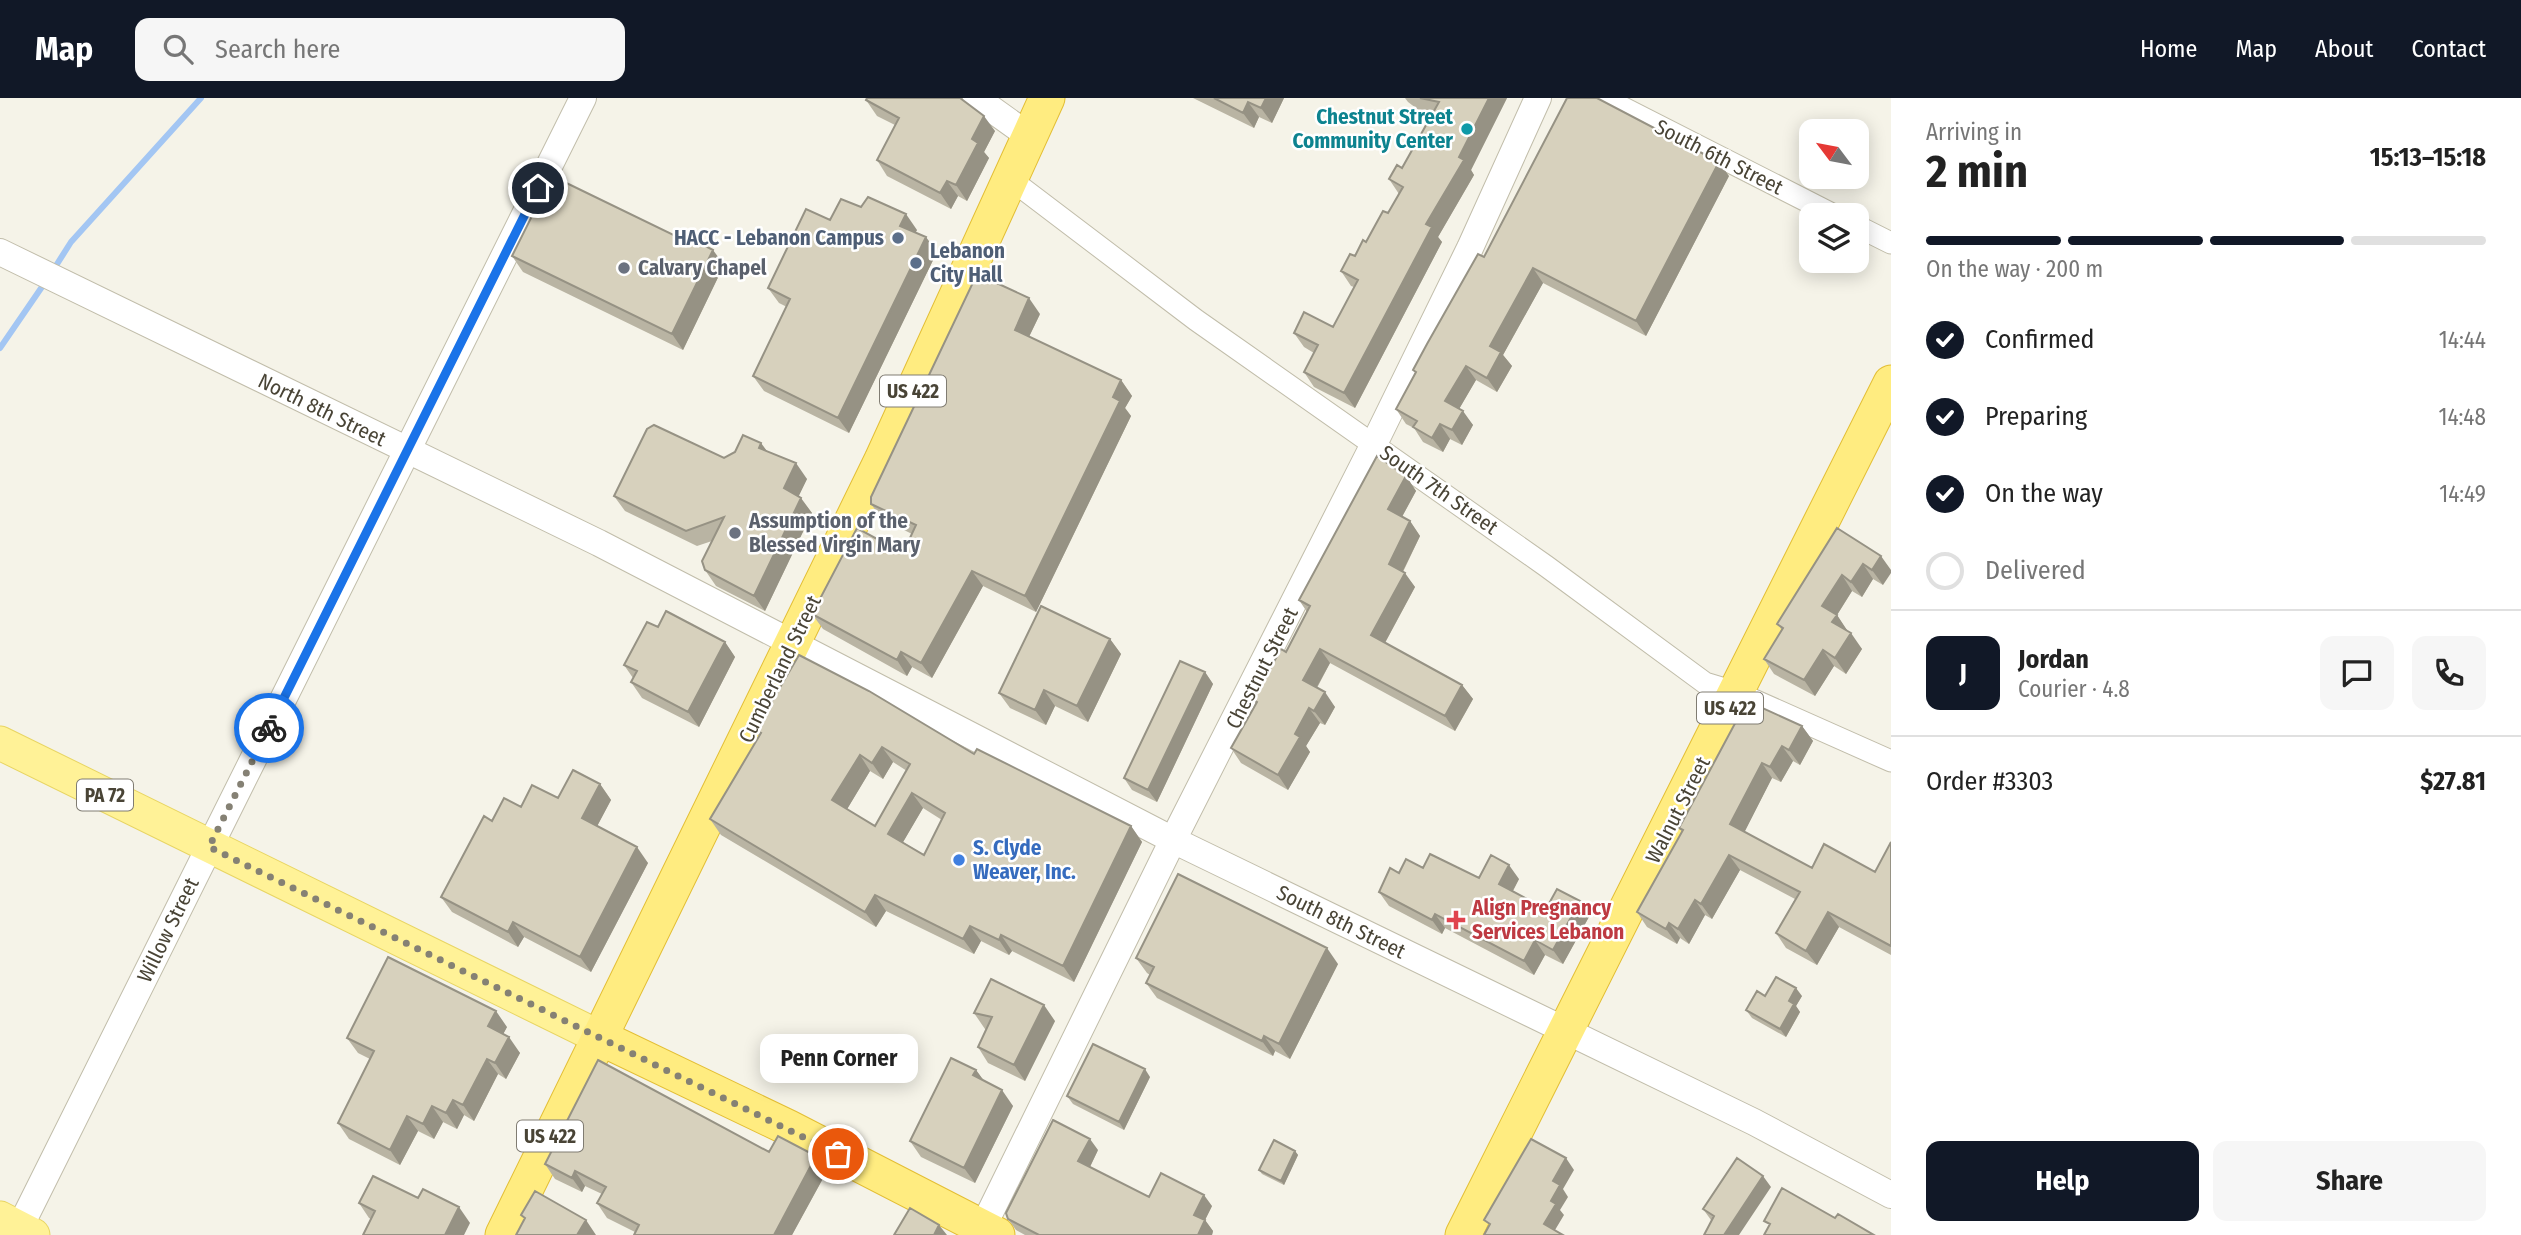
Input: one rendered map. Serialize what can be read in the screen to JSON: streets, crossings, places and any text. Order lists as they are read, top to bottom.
{
  "streets": {
    "highway": [
      "US 422",
      "Cumberland Street",
      "PA 72",
      "Walnut Street"
    ],
    "street": [
      "South 6th Street",
      "North 8th Street",
      "South 7th Street",
      "Chestnut Street",
      "South 8th Street",
      "Willow Street"
    ]
  },
  "crossings": [
    ["North 8th Street", "Cumberland Street"],
    ["North 8th Street", "South 8th Street"],
    ["North 8th Street", "Willow Street"],
    ["South 7th Street", "Chestnut Street"],
    ["South 7th Street", "Cumberland Street"],
    ["South 7th Street", "Walnut Street"],
    ["Chestnut Street", "PA 72"],
    ["Chestnut Street", "South 8th Street"],
    ["Cumberland Street", "PA 72"],
    ["Cumberland Street", "South 8th Street"],
    ["PA 72", "Willow Street"],
    ["Walnut Street", "South 8th Street"]
  ],
  "places": {
    "other": [
      "Chestnut Street Community Center",
      "HACC - Lebanon Campus",
      "Lebanon City Hall",
      "Calvary Chapel",
      "Assumption of the Blessed Virgin Mary",
      "S. Clyde Weaver, Inc.",
      "Penn Corner"
    ],
    "health": ["Align Pregnancy Services Lebanon"]
  },
  "north": "top left",
  "page": {
    "header": "Map",
    "search": "Search here",
    "nav": [
      "Home",
      "Map",
      "About",
      "Contact"
    ],
    "heading": ["2 min", "Arriving in", "15:13–15:18"],
    "panel": [
      "Jordan",
      "Courier · 4.8",
      "Order #3303",
      "$27.81"
    ],
    "bar": "On the way · 200 m",
    "list": [
      ["Confirmed", "14:44"],
      ["Preparing", "14:48"],
      ["On the way", "14:49"],
      "Delivered"
    ],
    "round": "J",
    "bubble": "Penn Corner",
    "buttons": ["Help", "Share"]
  }
}
